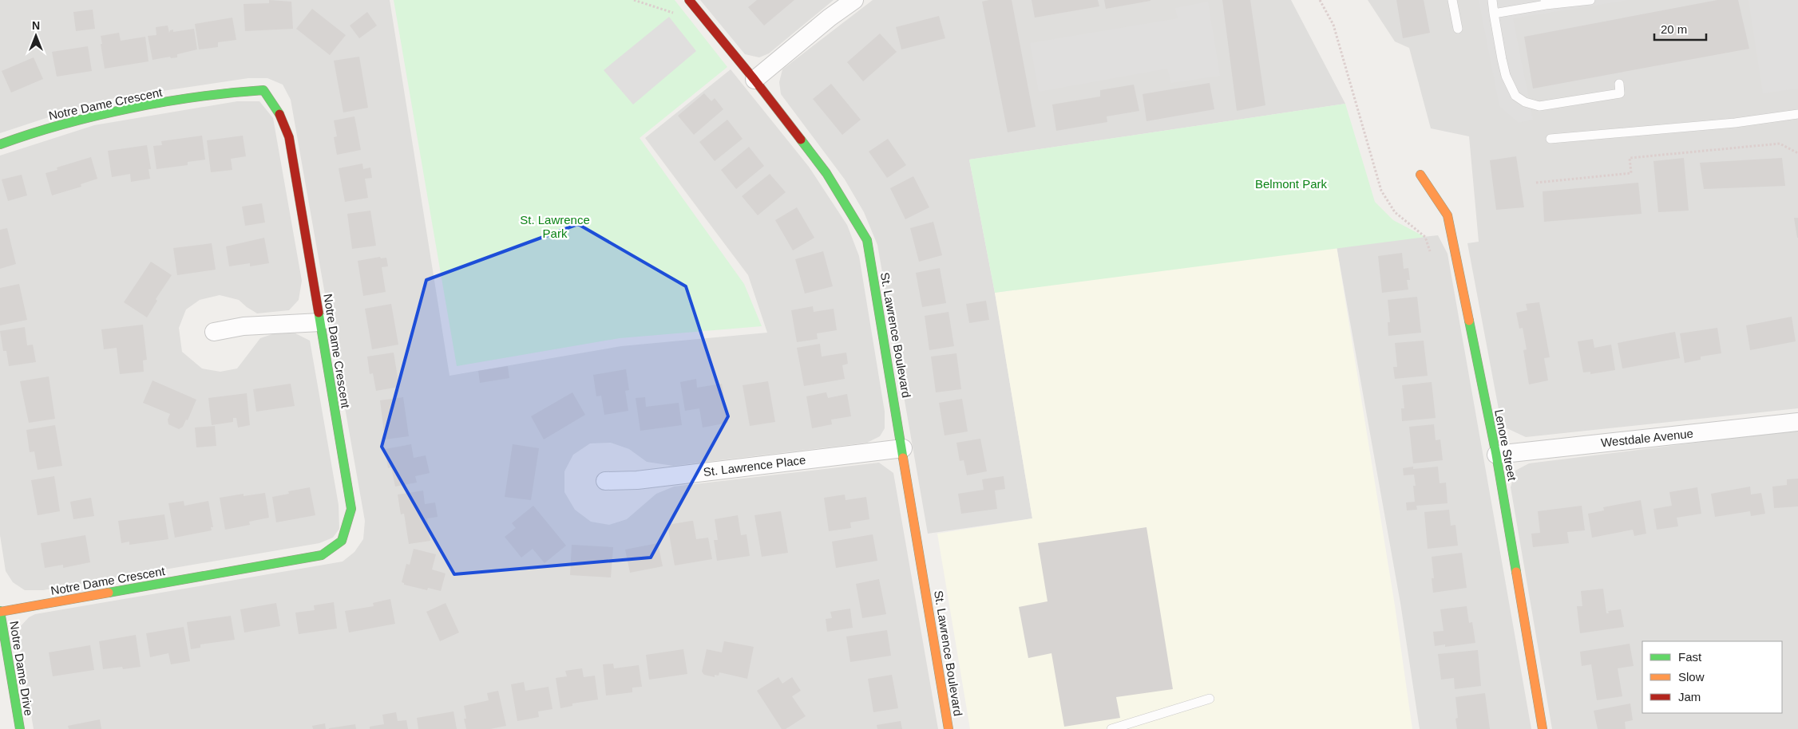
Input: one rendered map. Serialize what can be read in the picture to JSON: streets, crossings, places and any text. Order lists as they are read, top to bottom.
{
  "streets": {
    "street": [
      "Notre Dame Crescent",
      "St. Lawrence Boulevard",
      "Westdale Avenue",
      "Lenore Street",
      "St. Lawrence Place",
      "Notre Dame Drive"
    ]
  },
  "crossings": [
    ["Notre Dame Crescent", "Notre Dame Drive"],
    ["St. Lawrence Boulevard", "St. Lawrence Place"],
    ["Westdale Avenue", "Lenore Street"]
  ],
  "parks": ["Belmont Park", "St. Lawrence Park"],
  "legend": ["Fast", "Slow", "Jam"],
  "scale_bar": "20 m",
  "north": "top"
}
